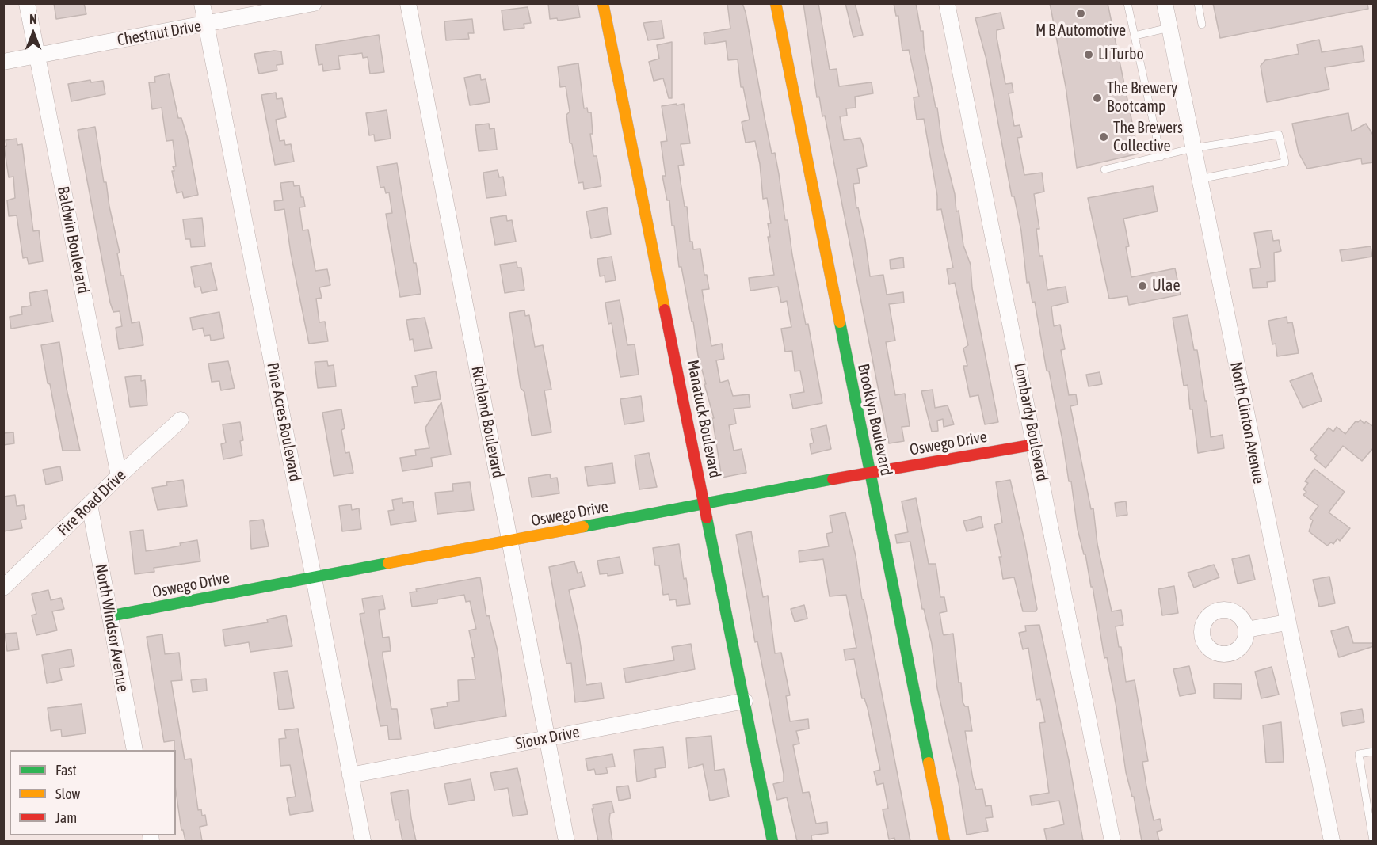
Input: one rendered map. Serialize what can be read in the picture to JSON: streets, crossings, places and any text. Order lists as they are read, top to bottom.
{
  "streets": {
    "street": [
      "Chestnut Drive",
      "Baldwin Boulevard",
      "Manatuck Boulevard",
      "Brooklyn Boulevard",
      "Pine Acres Boulevard",
      "Richland Boulevard",
      "Lombardy Boulevard",
      "North Clinton Avenue",
      "Oswego Drive",
      "Fire Road Drive",
      "North Windsor Avenue",
      "Sioux Drive"
    ]
  },
  "crossings": [
    ["Chestnut Drive", "Baldwin Boulevard"],
    ["Chestnut Drive", "Pine Acres Boulevard"],
    ["Baldwin Boulevard", "Fire Road Drive"],
    ["Manatuck Boulevard", "Oswego Drive"],
    ["Manatuck Boulevard", "Sioux Drive"],
    ["Brooklyn Boulevard", "Oswego Drive"],
    ["Pine Acres Boulevard", "Oswego Drive"],
    ["Pine Acres Boulevard", "Sioux Drive"],
    ["Richland Boulevard", "Oswego Drive"],
    ["Richland Boulevard", "Sioux Drive"],
    ["Lombardy Boulevard", "Oswego Drive"],
    ["Oswego Drive", "North Windsor Avenue"],
    ["Fire Road Drive", "North Windsor Avenue"]
  ],
  "places": [
    "M B Automotive",
    "LI Turbo",
    "The Brewery Bootcamp",
    "The Brewers Collective",
    "Ulae"
  ],
  "legend": ["Fast", "Slow", "Jam"],
  "north": "top"
}
